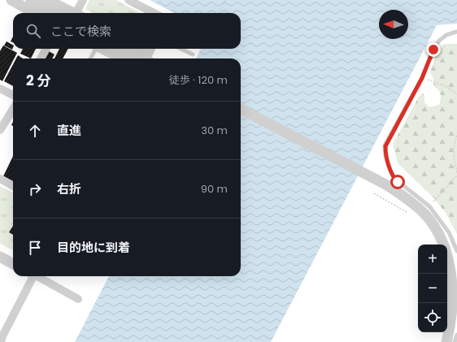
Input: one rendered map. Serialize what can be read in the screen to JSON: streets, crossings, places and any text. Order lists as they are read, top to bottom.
{
  "north": "left",
  "page": {
    "search": "ここで検索",
    "heading": ["2 分", "徒歩 · 120 m"],
    "list": [
      ["直進", "30 m"],
      ["右折", "90 m"],
      "目的地に到着"
    ],
    "map_buttons": ["+", "−"]
  }
}
